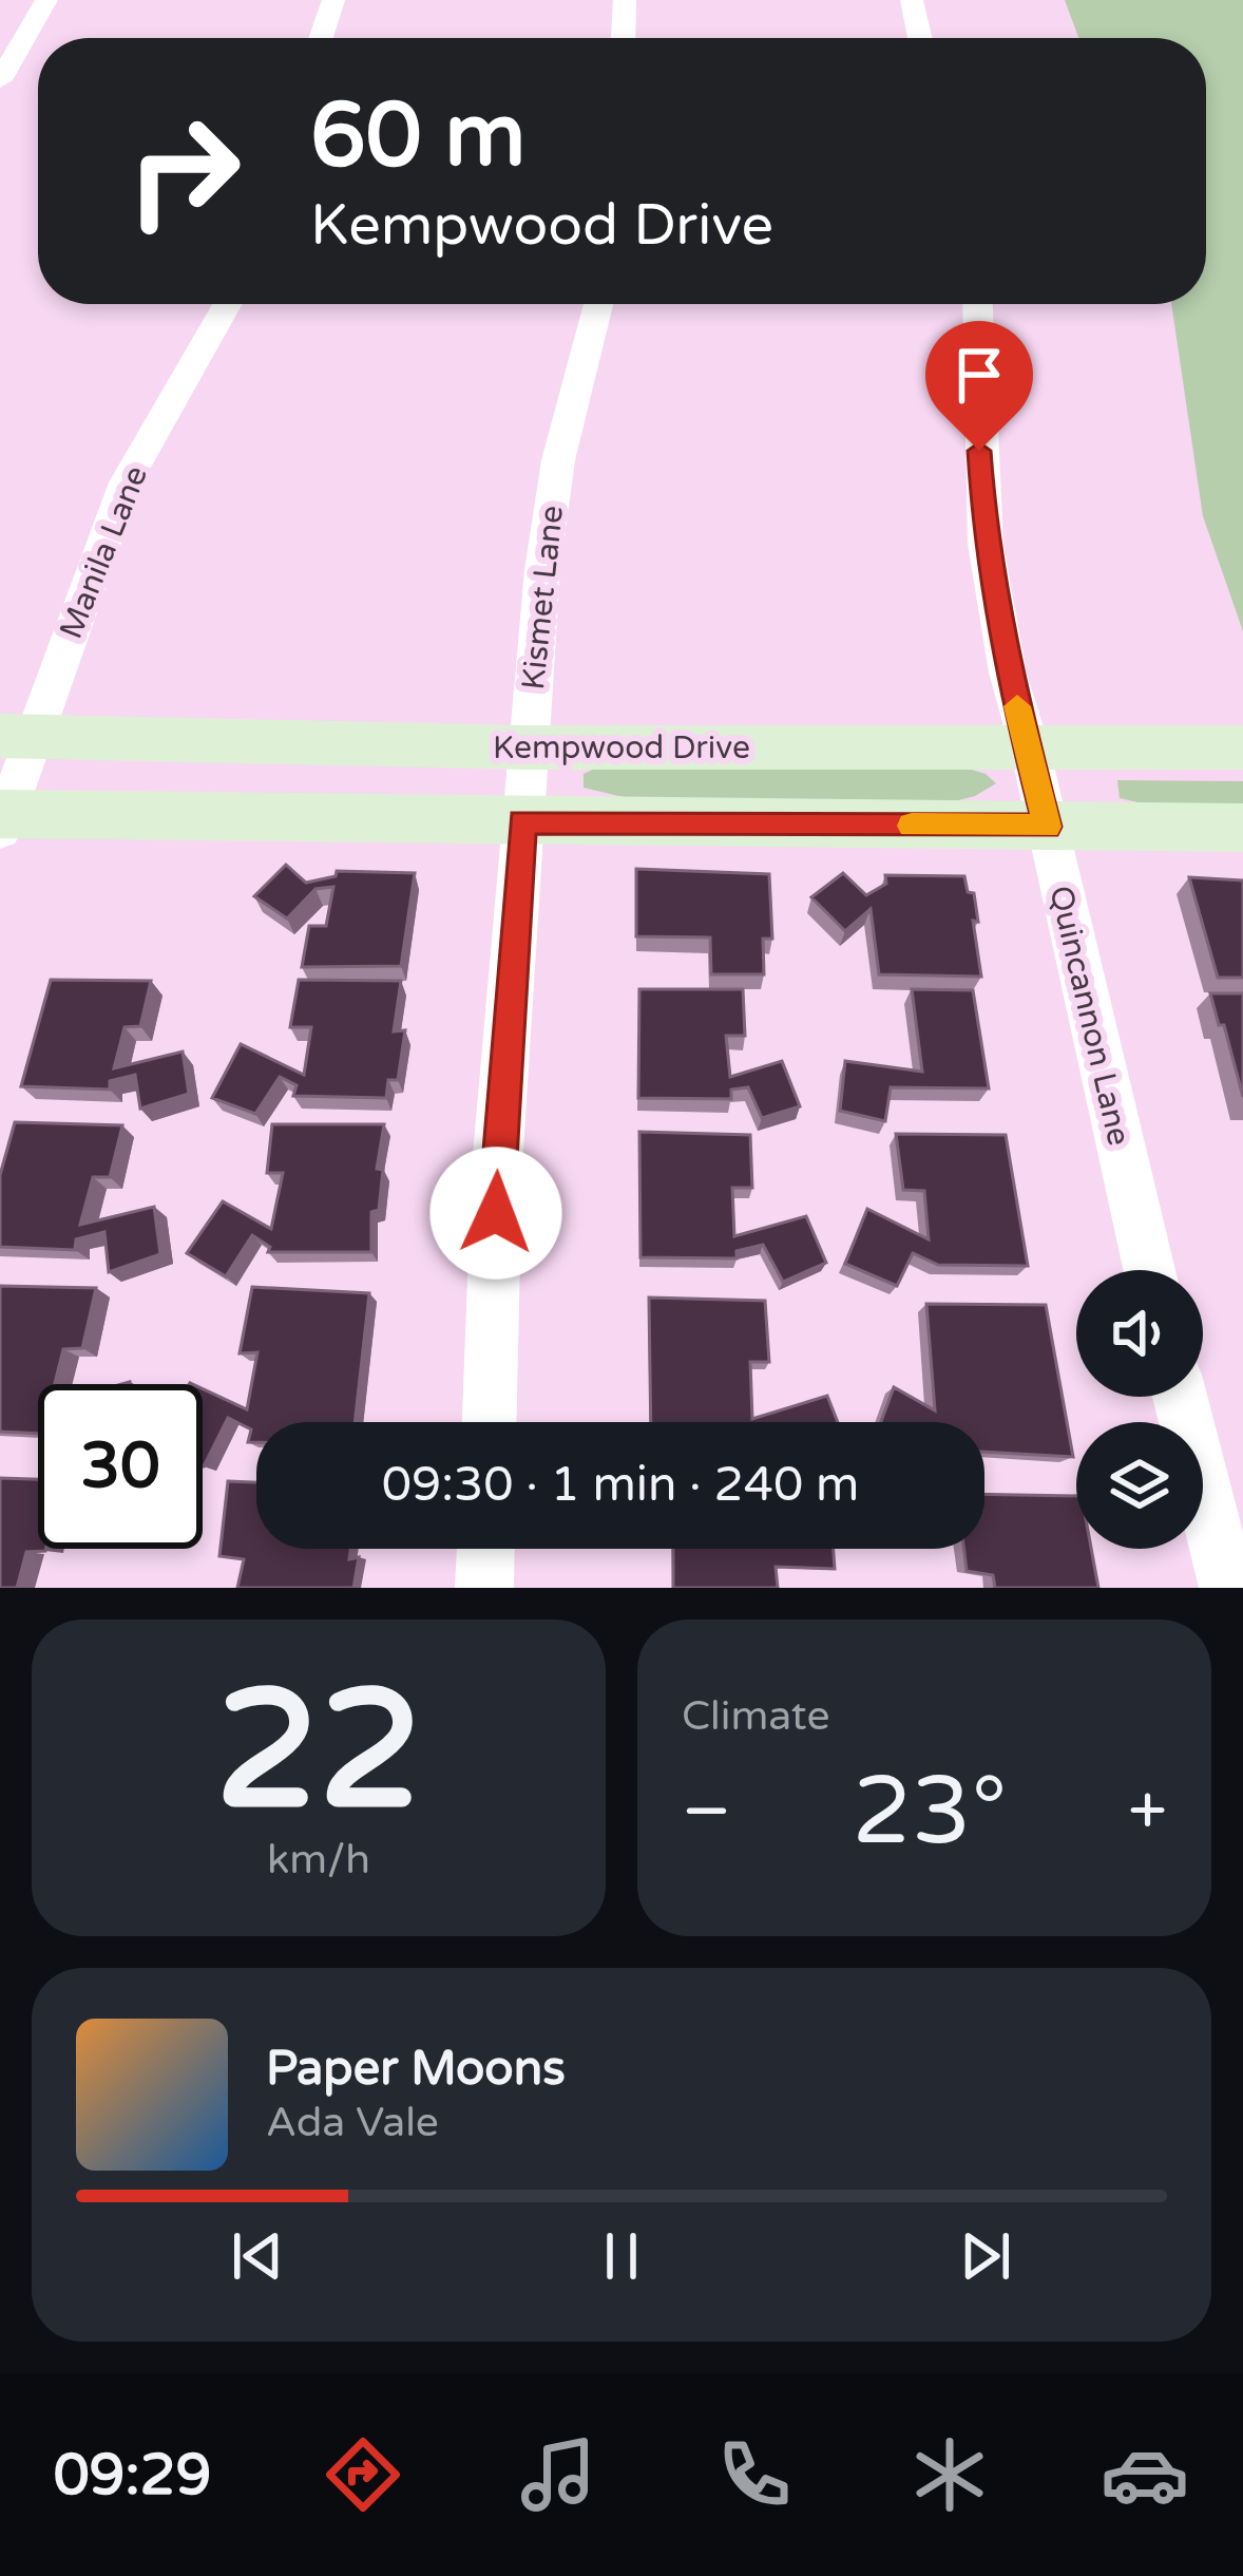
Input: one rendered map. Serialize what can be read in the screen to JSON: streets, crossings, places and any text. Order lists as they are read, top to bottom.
{
  "streets": {
    "main road": ["Kempwood Drive"],
    "street": ["Manila Lane", "Kismet Lane", "Quincannon Lane"]
  },
  "crossings": [
    ["Manila Lane", "Kempwood Drive"],
    ["Kismet Lane", "Kempwood Drive"],
    ["Kempwood Drive", "Quincannon Lane"]
  ],
  "page": {
    "turn": ["60 m", "Kempwood Drive"],
    "limit": "30",
    "trip": "09:30 · 1 min · 240 m",
    "tile": [
      ["22", "km/h"],
      "Climate"
    ],
    "heat": ["−", "23°", "+"],
    "song": ["Paper Moons", "Ada Vale"],
    "tabs": "09:29"
  }
}
